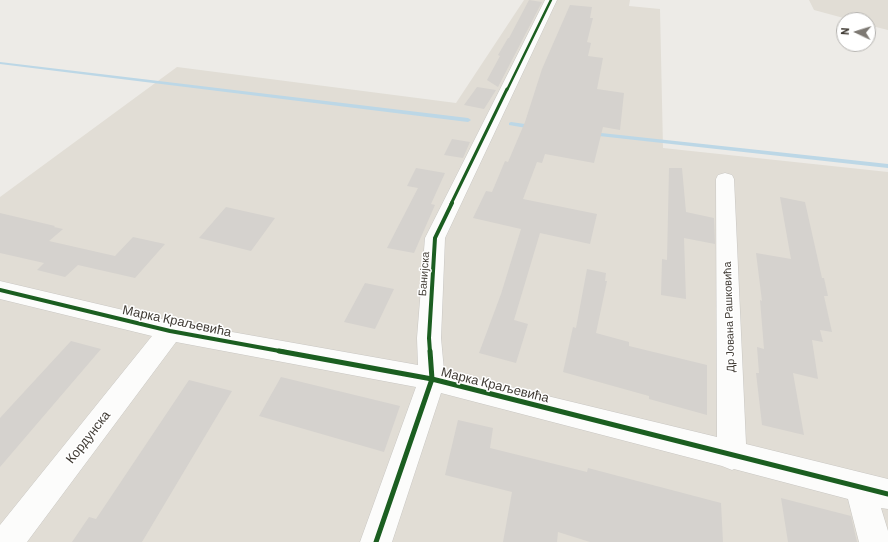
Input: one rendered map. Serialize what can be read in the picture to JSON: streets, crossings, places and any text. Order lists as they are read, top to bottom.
{
  "streets": {
    "street": [
      "Банијска",
      "Др Јована Рашковића",
      "Марка Краљевића",
      "Кордунска"
    ]
  },
  "crossings": [
    ["Банијска", "Марка Краљевића"],
    ["Др Јована Рашковића", "Марка Краљевића"],
    ["Марка Краљевића", "Кордунска"]
  ],
  "north": "left"
}
